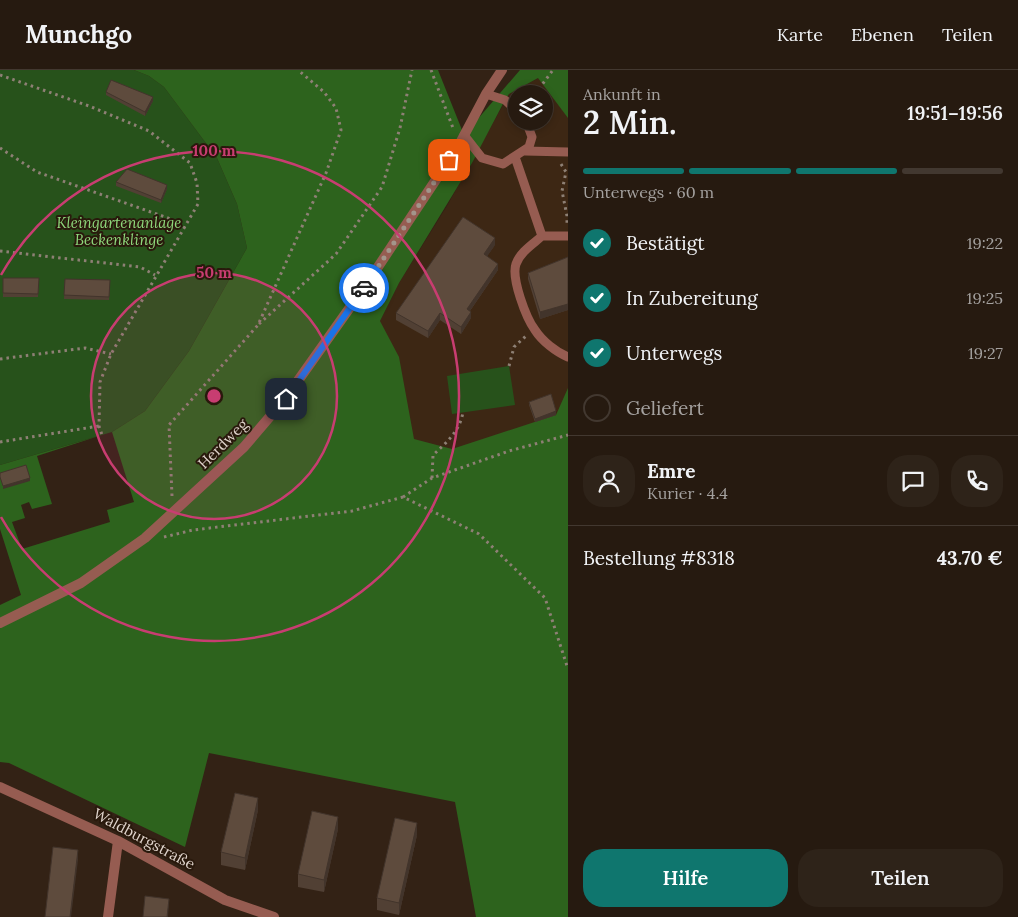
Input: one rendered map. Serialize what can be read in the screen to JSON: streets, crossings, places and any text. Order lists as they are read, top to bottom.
{
  "streets": {
    "street": ["Herdweg", "Waldburgstraße"]
  },
  "parks": ["Kleingartenanlage Beckenklinge"],
  "page": {
    "header": "Munchgo",
    "nav": ["Karte", "Ebenen", "Teilen"],
    "heading": ["2 Min.", "Ankunft in", "19:51–19:56"],
    "panel": [
      "Emre",
      "Kurier · 4.4",
      "Bestellung #8318",
      "43.70 €"
    ],
    "bar": "Unterwegs · 60 m",
    "list": [
      ["Bestätigt", "19:22"],
      ["In Zubereitung", "19:25"],
      ["Unterwegs", "19:27"],
      "Geliefert"
    ],
    "buttons": ["Hilfe", "Teilen"]
  },
  "rings": ["100 m", "50 m"]
}
